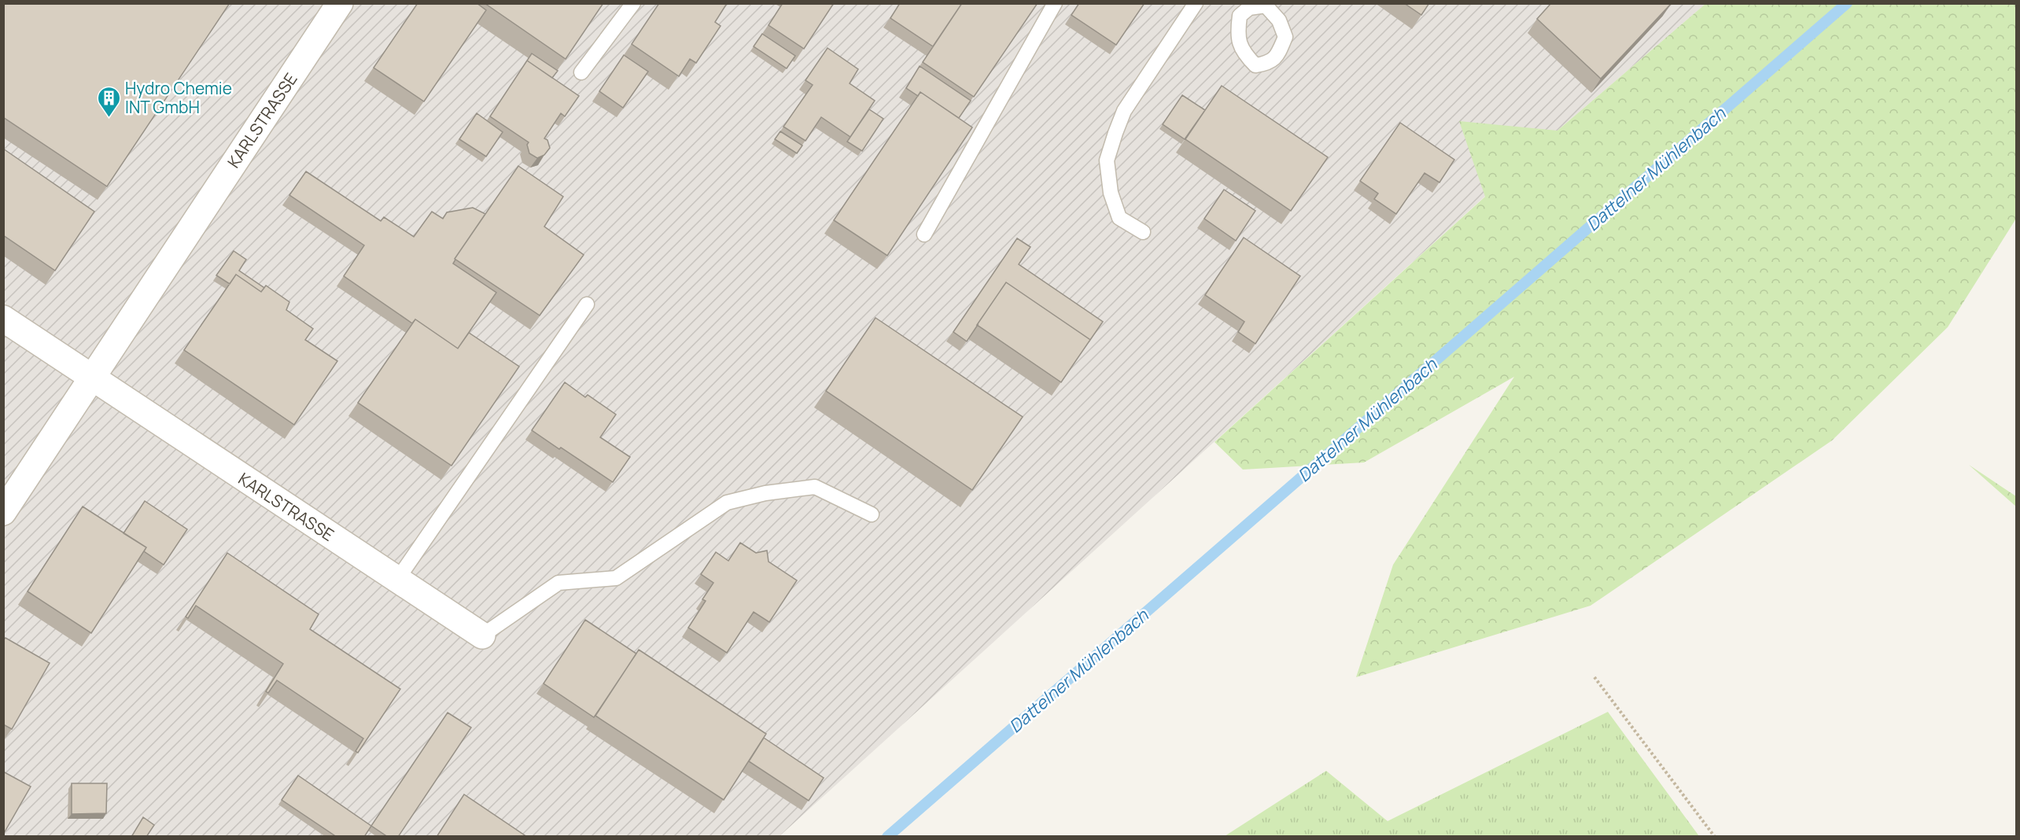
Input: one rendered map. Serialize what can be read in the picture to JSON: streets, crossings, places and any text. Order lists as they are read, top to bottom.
{
  "streets": {
    "street": ["KARLSTRASSE"]
  },
  "water": ["Dattelner Mühlenbach"],
  "places": {
    "building": ["Hydro Chemie INT GmbH"]
  }
}
